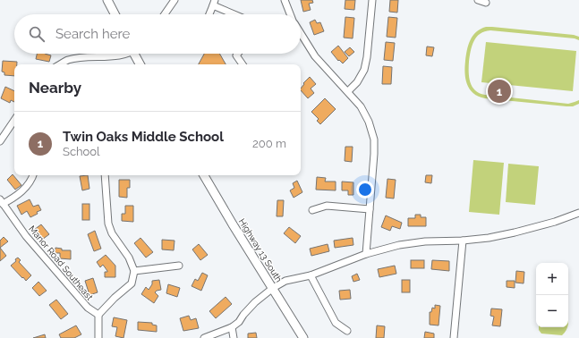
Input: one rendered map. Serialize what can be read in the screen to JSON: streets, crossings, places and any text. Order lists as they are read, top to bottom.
{
  "streets": {
    "main road": ["Highway 13 South"],
    "street": ["Manor Road Southeast"]
  },
  "page": {
    "search": "Search here",
    "heading": "Nearby",
    "pins": "1",
    "list": [
      {
        "mark": "1",
        "name": "Twin Oaks Middle School",
        "note": "School",
        "value": "200 m"
      }
    ],
    "map_buttons": ["+", "−"]
  }
}
